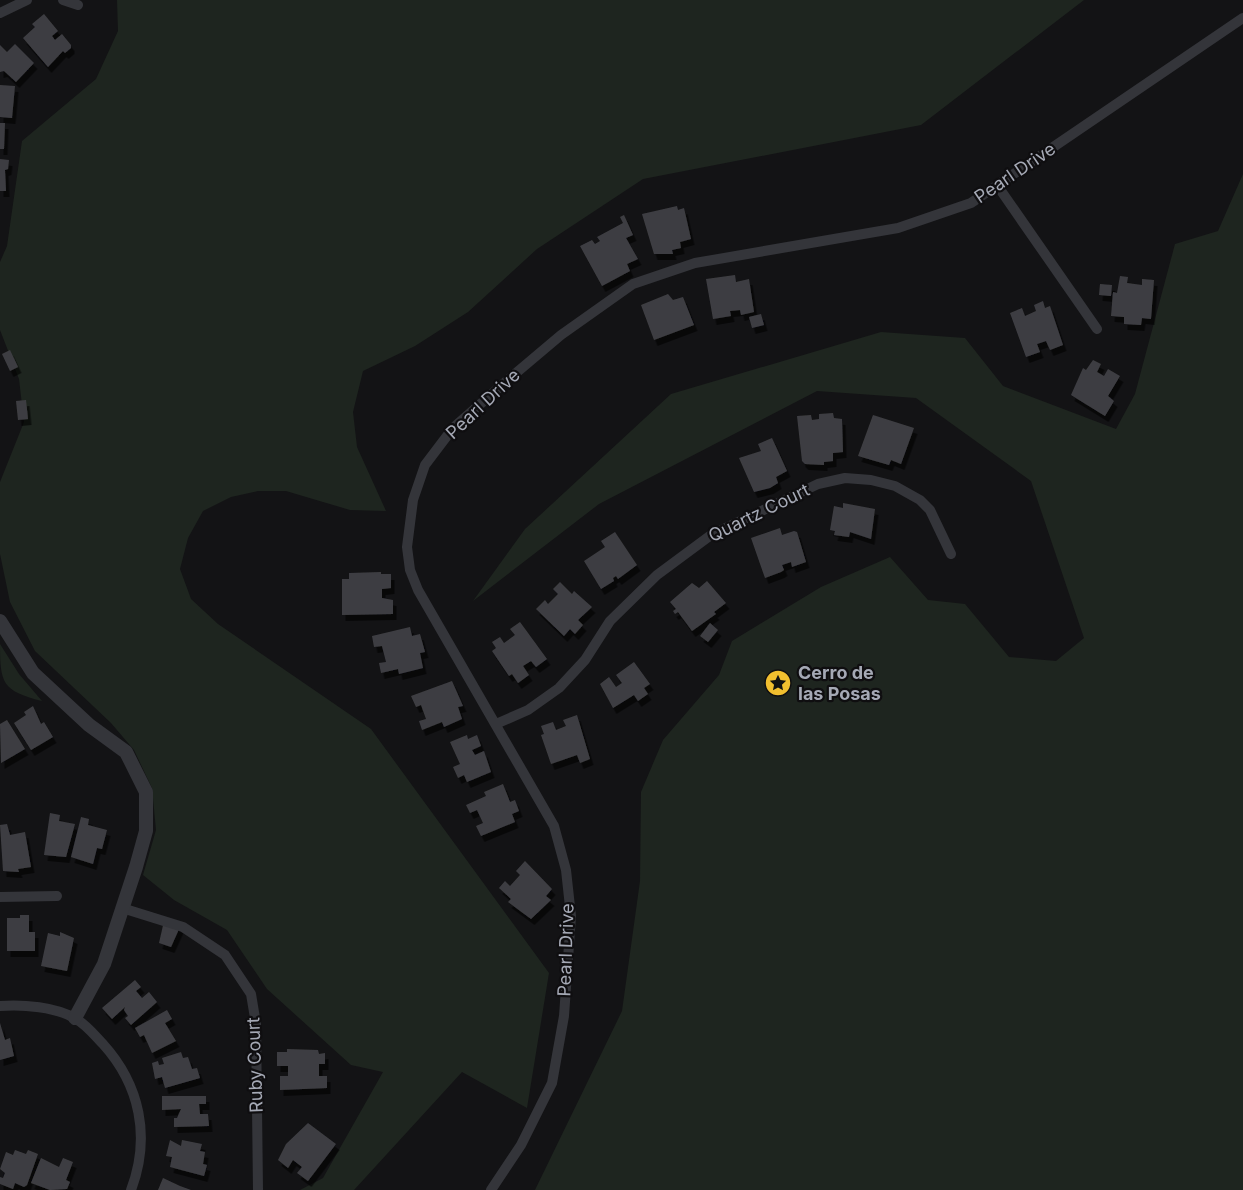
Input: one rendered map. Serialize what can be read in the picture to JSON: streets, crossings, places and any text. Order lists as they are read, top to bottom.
{
  "streets": {
    "street": ["Pearl Drive", "Quartz Court", "Ruby Court"]
  },
  "crossings": [
    ["Pearl Drive", "Quartz Court"]
  ],
  "places": {
    "place": ["Cerro de las Posas"]
  }
}
